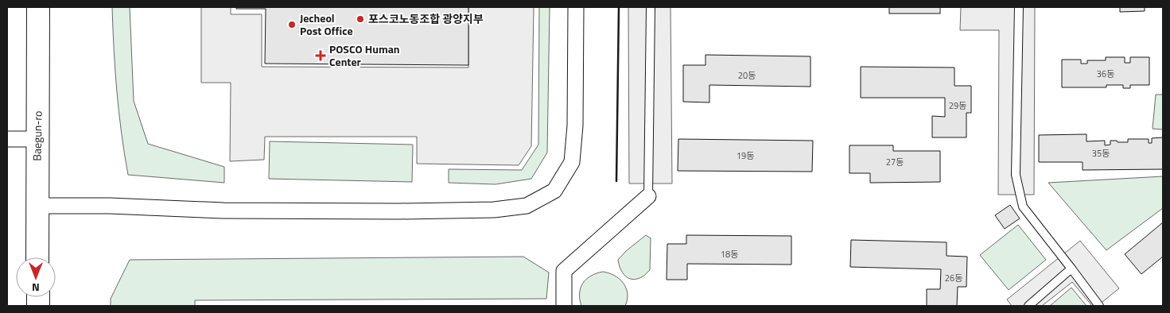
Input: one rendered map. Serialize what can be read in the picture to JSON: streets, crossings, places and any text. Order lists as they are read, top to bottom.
{
  "streets": {
    "main road": ["Baegun-ro"]
  },
  "places": {
    "other": ["포스코노동조합 광양지부", "Jecheol Post Office"],
    "health": ["POSCO Human Center"]
  },
  "house_numbers": [
    "36동",
    "20동",
    "29동",
    "35동",
    "19동",
    "27동",
    "18동",
    "26동"
  ],
  "north": "bottom"
}
